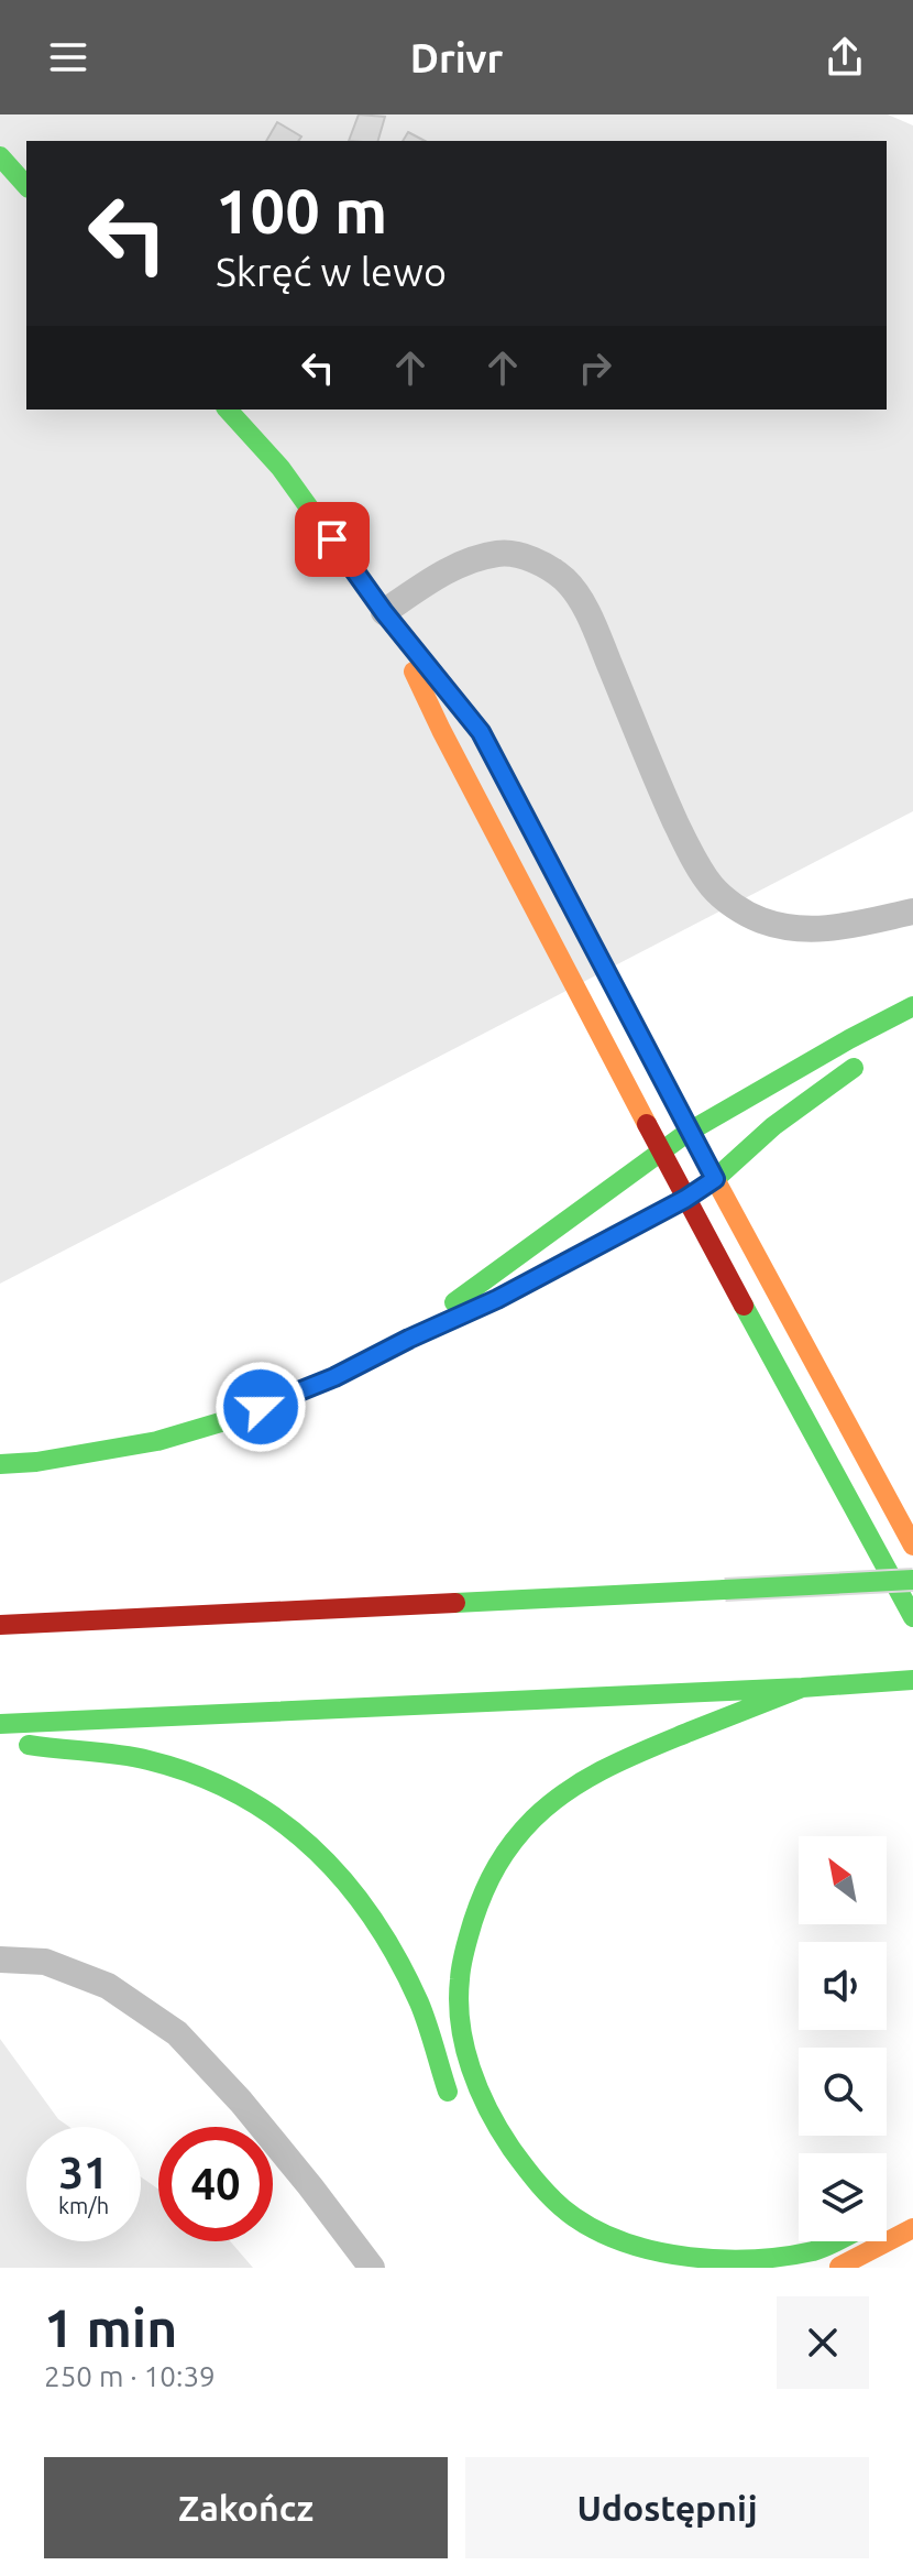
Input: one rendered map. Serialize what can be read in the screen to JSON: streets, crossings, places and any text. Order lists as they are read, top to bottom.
{
  "north": "top left",
  "page": {
    "header": "Drivr",
    "turn": ["100 m", "Skręć w lewo"],
    "speed": "31 km/h",
    "limit": "40",
    "heading": ["1 min", "250 m · 10:39"],
    "buttons": ["Zakończ", "Udostępnij"]
  }
}
